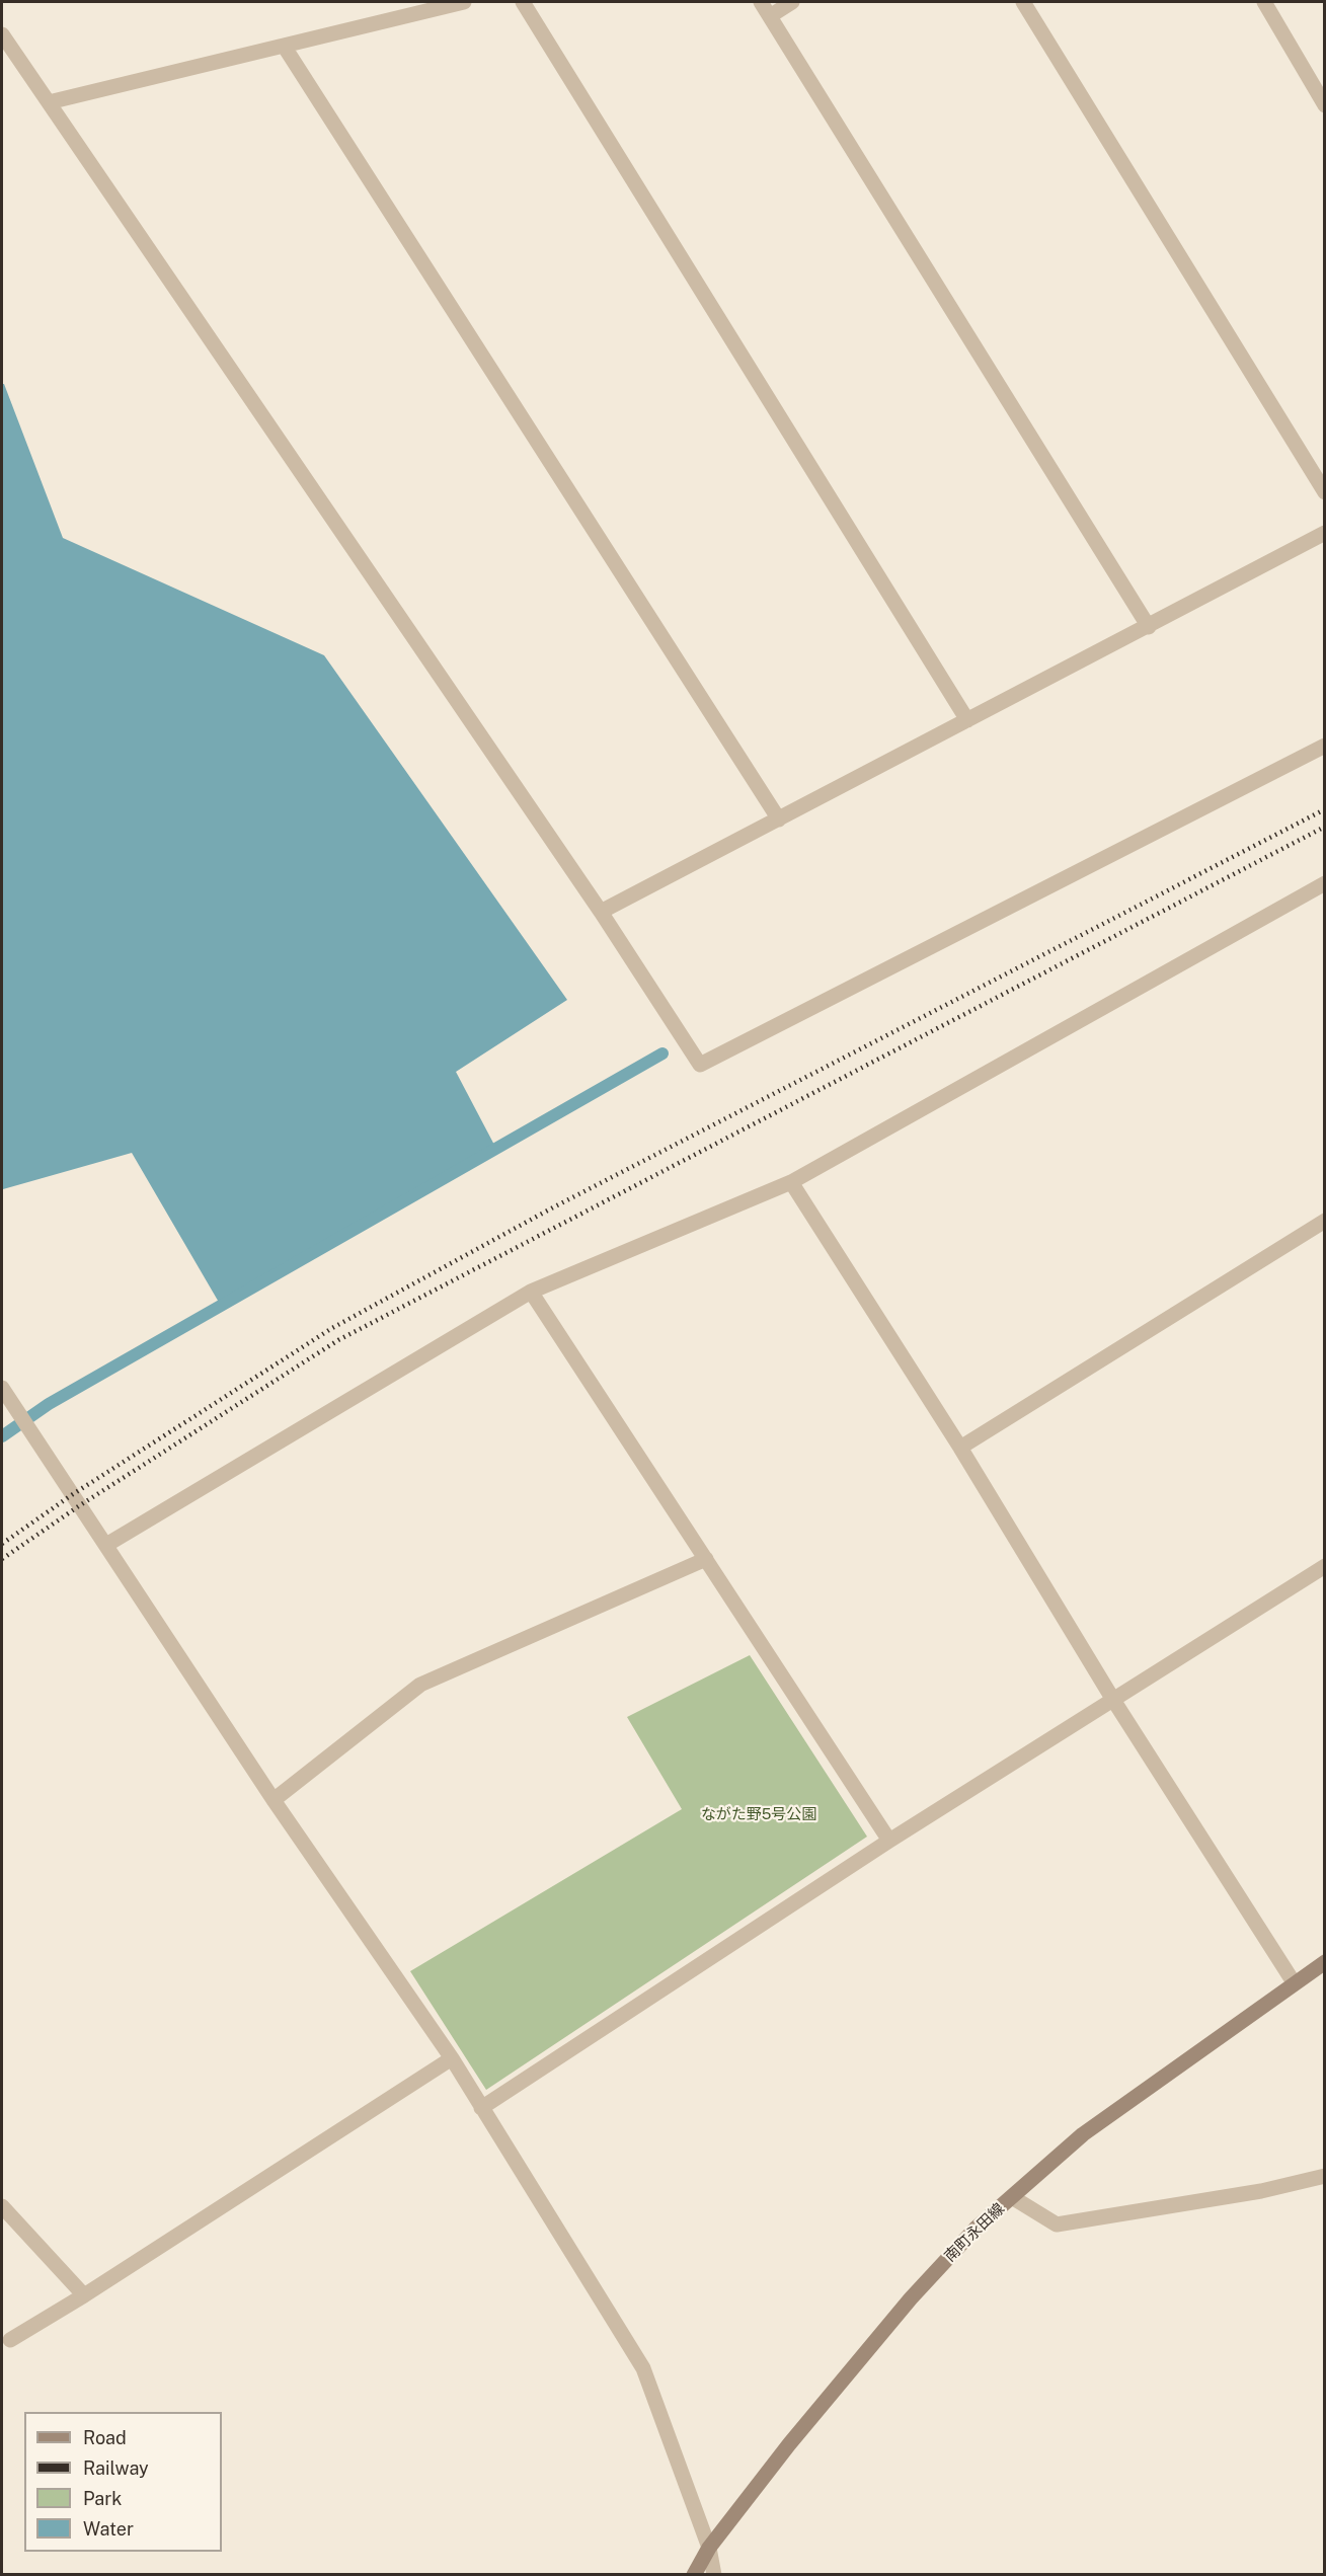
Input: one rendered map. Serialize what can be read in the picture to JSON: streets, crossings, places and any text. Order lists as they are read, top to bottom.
{
  "streets": {
    "street": ["南町永田線"]
  },
  "parks": ["ながた野5号公園"],
  "legend": [
    "Road",
    "Railway",
    "Park",
    "Water"
  ]
}
